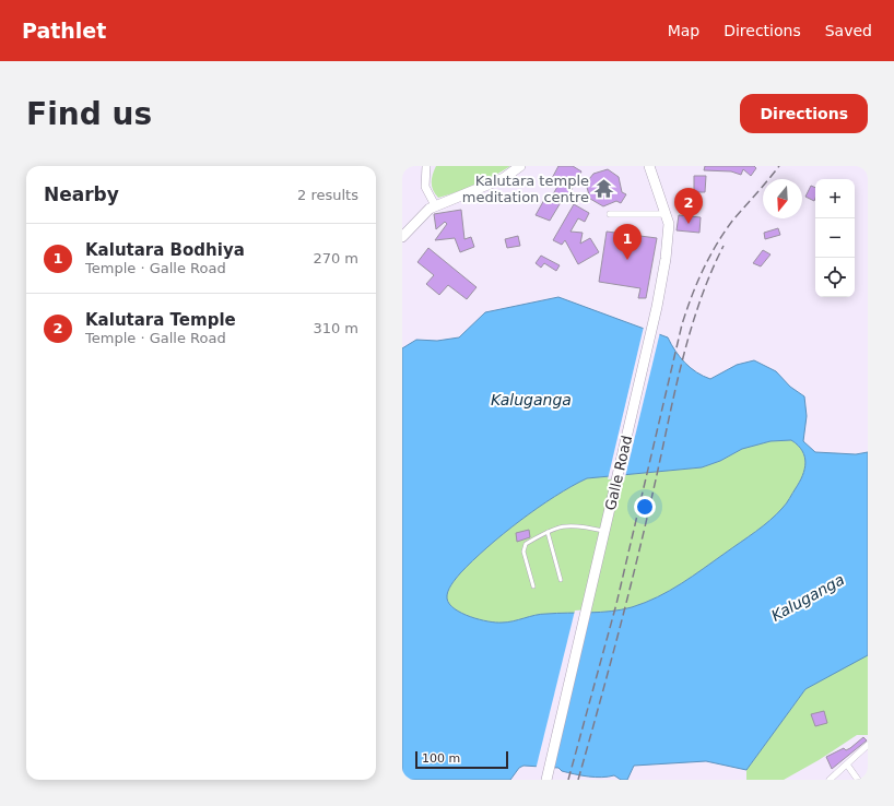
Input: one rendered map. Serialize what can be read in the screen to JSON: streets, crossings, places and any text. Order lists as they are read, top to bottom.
{
  "streets": {
    "main road": ["Galle Road"]
  },
  "water": ["Kaluganga"],
  "places": {
    "temple": ["Kalutara temple meditation centre"]
  },
  "scale_bar": "100 m",
  "north": "bottom",
  "page": {
    "header": "Pathlet",
    "nav": ["Map", "Directions", "Saved"],
    "buttons": "Directions",
    "title": "Find us",
    "heading": ["Nearby", "2 results"],
    "map_buttons": ["+", "−"],
    "pins": ["2", "1"],
    "list": [
      {
        "mark": "1",
        "name": "Kalutara Bodhiya",
        "note": "Temple · Galle Road",
        "value": "270 m"
      },
      {
        "mark": "2",
        "name": "Kalutara Temple",
        "note": "Temple · Galle Road",
        "value": "310 m"
      }
    ],
    "scale": "100 m"
  }
}
